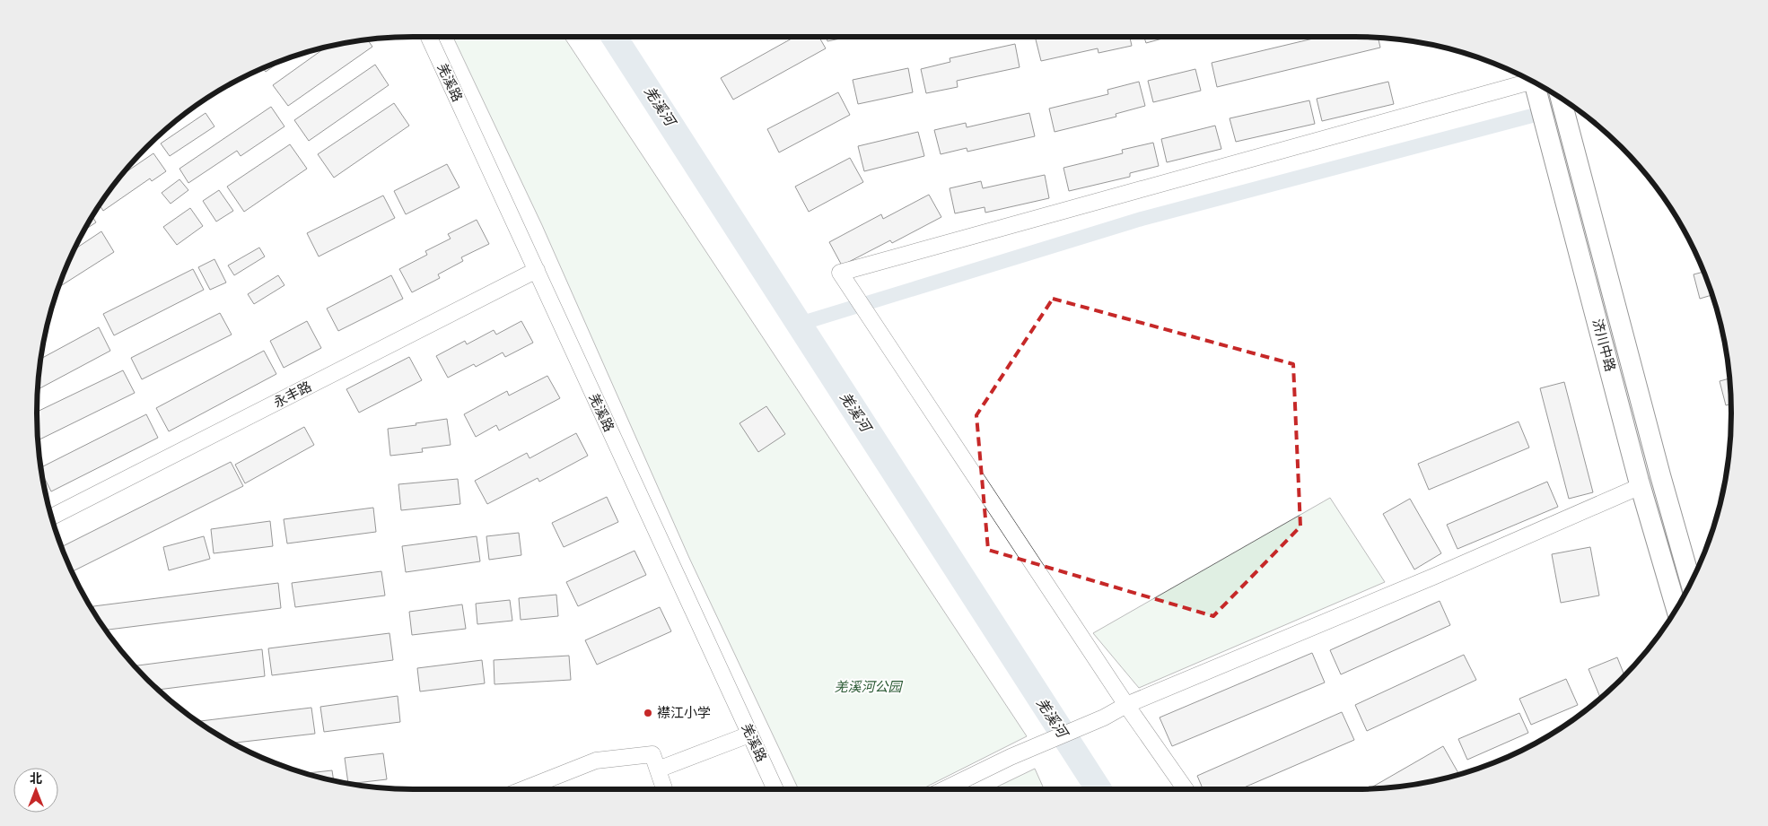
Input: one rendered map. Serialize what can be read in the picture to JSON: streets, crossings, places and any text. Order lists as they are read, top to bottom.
{
  "streets": {
    "main road": ["济川中路"],
    "street": ["羌溪路", "永丰路"]
  },
  "crossings": [
    ["羌溪路", "永丰路"]
  ],
  "water": ["羌溪河"],
  "parks": ["羌溪河公园"],
  "places": ["襟江小学"],
  "north": "top"
}
